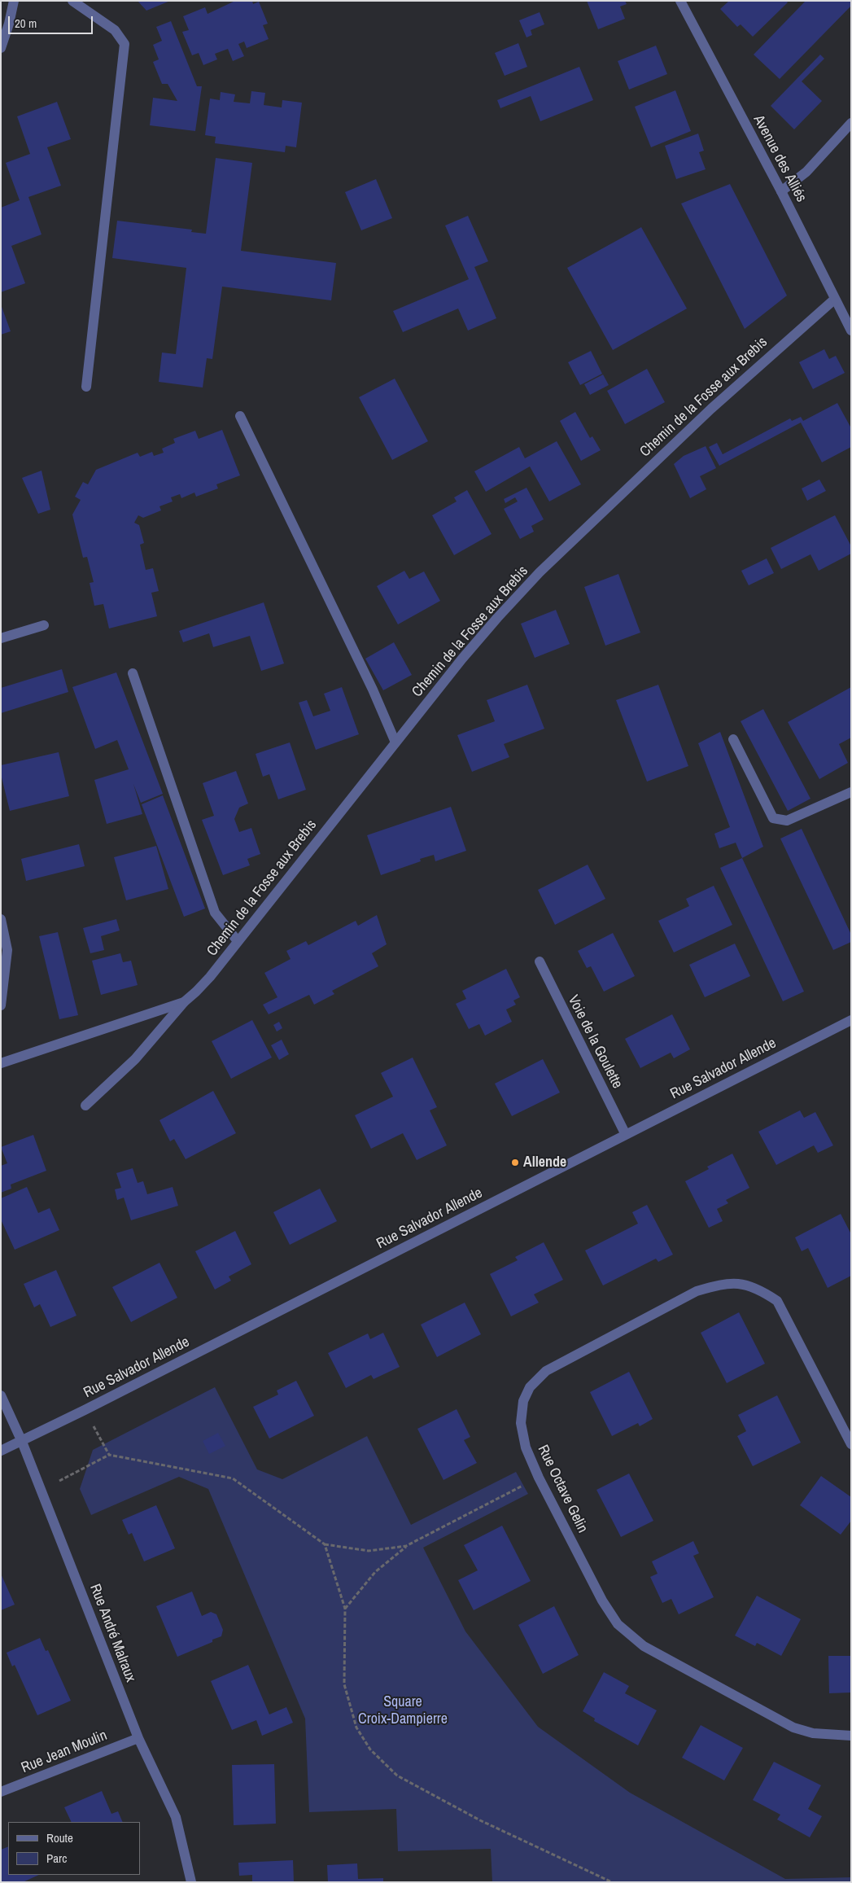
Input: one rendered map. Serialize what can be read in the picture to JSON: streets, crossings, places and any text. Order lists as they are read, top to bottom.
{
  "streets": {
    "street": [
      "Avenue des Alliés",
      "Chemin de la Fosse aux Brebis",
      "Voie de la Goulette",
      "Rue Salvador Allende",
      "Rue Octave Gelin",
      "Rue André Malraux",
      "Rue Jean Moulin"
    ]
  },
  "crossings": [
    ["Avenue des Alliés", "Chemin de la Fosse aux Brebis"],
    ["Voie de la Goulette", "Rue Salvador Allende"],
    ["Rue Salvador Allende", "Rue André Malraux"],
    ["Rue André Malraux", "Rue Jean Moulin"]
  ],
  "parks": ["Square Croix-Dampierre"],
  "places": ["Allende"],
  "legend": ["Route", "Parc"],
  "scale_bar": "20 m"
}
